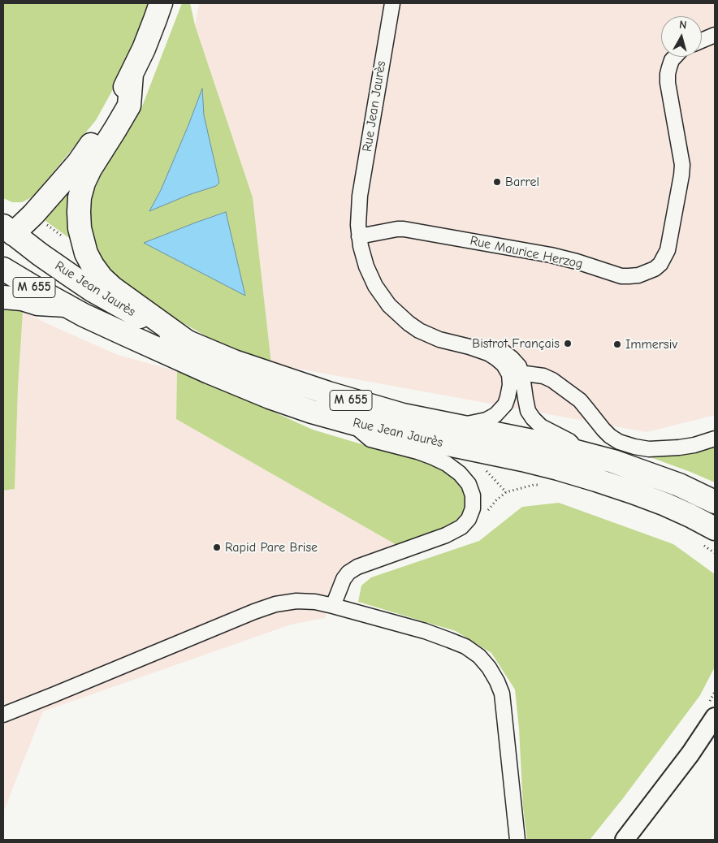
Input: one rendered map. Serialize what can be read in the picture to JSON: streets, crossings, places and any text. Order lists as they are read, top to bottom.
{
  "streets": {
    "main road": ["Rue Jean Jaurès", "M 655"],
    "street": ["Rue Maurice Herzog"]
  },
  "crossings": [
    ["Rue Jean Jaurès", "Rue Maurice Herzog"]
  ],
  "places": [
    "Barrel",
    "Bistrot Français",
    "Immersiv",
    "Rapid Pare Brise"
  ],
  "north": "top"
}
